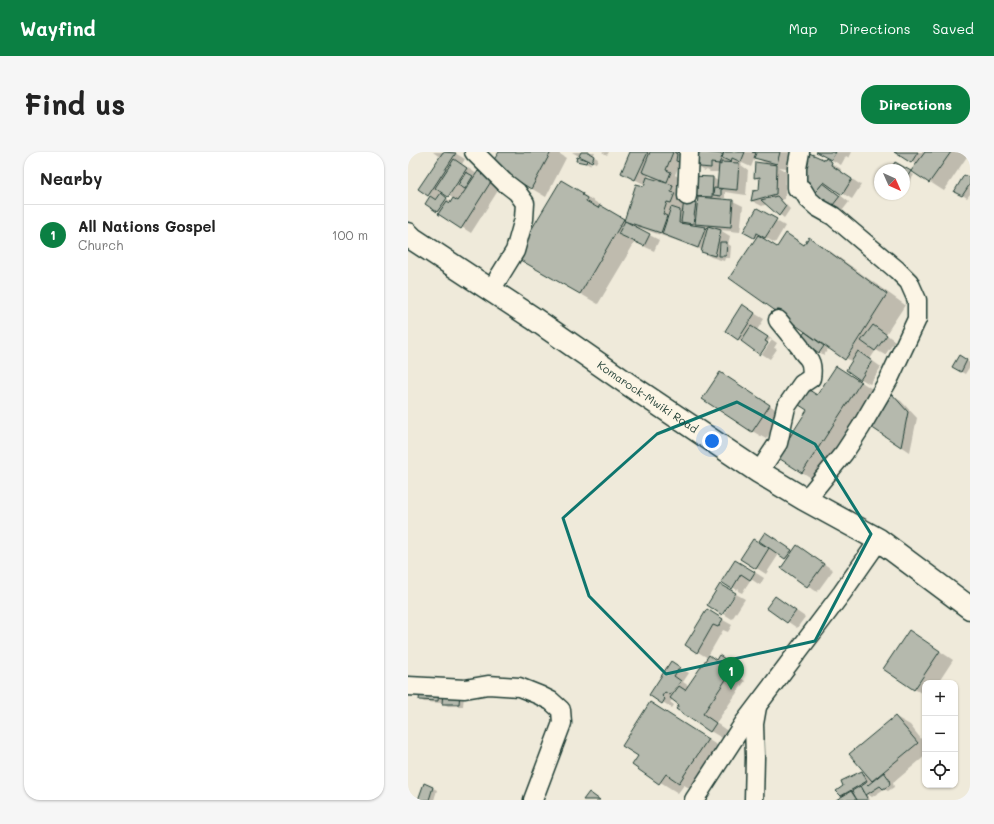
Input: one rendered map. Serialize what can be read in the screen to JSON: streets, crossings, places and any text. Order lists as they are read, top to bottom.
{
  "streets": {
    "main road": ["Komarock-Mwiki Road"]
  },
  "north": "bottom right",
  "page": {
    "header": "Wayfind",
    "nav": ["Map", "Directions", "Saved"],
    "buttons": "Directions",
    "title": "Find us",
    "heading": "Nearby",
    "list": [
      {
        "mark": "1",
        "name": "All Nations Gospel",
        "note": "Church",
        "value": "100 m"
      }
    ],
    "pins": "1",
    "map_buttons": ["+", "−"]
  }
}
